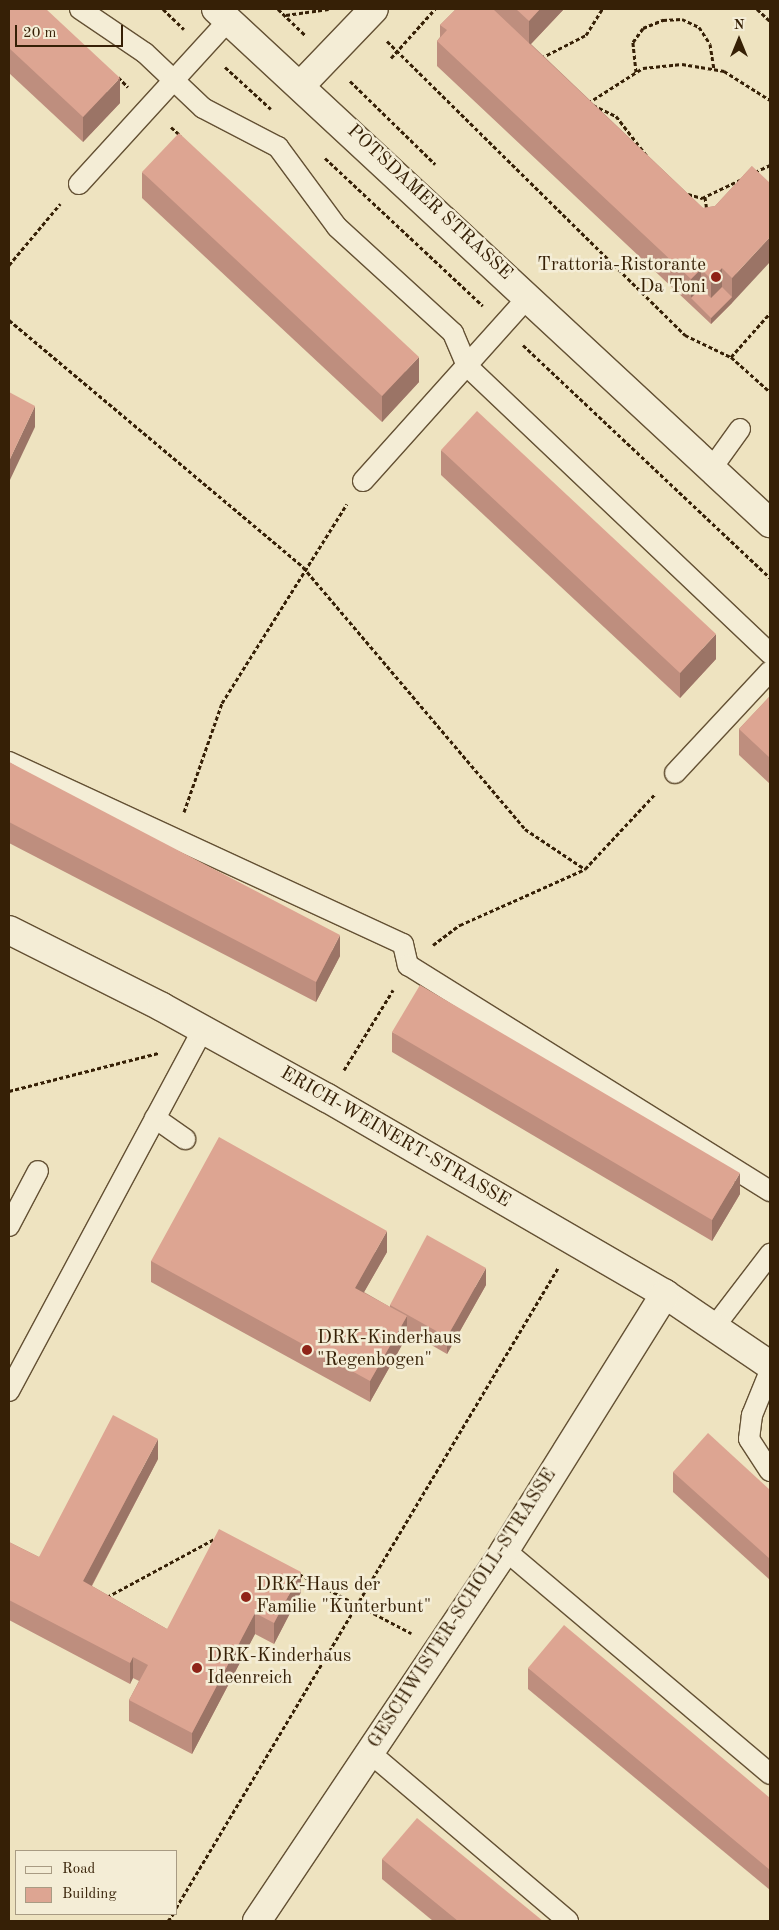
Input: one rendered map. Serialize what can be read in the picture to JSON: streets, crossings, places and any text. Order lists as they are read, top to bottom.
{
  "streets": {
    "street": ["POTSDAMER STRASSE", "ERICH-WEINERT-STRASSE", "GESCHWISTER-SCHOLL-STRASSE"]
  },
  "crossings": [
    ["ERICH-WEINERT-STRASSE", "GESCHWISTER-SCHOLL-STRASSE"]
  ],
  "places": [
    "Trattoria-Ristorante Da Toni",
    "DRK-Kinderhaus \"Regenbogen\"",
    "DRK-Haus der Familie \"Kunterbunt\"",
    "DRK-Kinderhaus Ideenreich"
  ],
  "legend": ["Road", "Building"],
  "scale_bar": "20 m",
  "north": "top"
}
